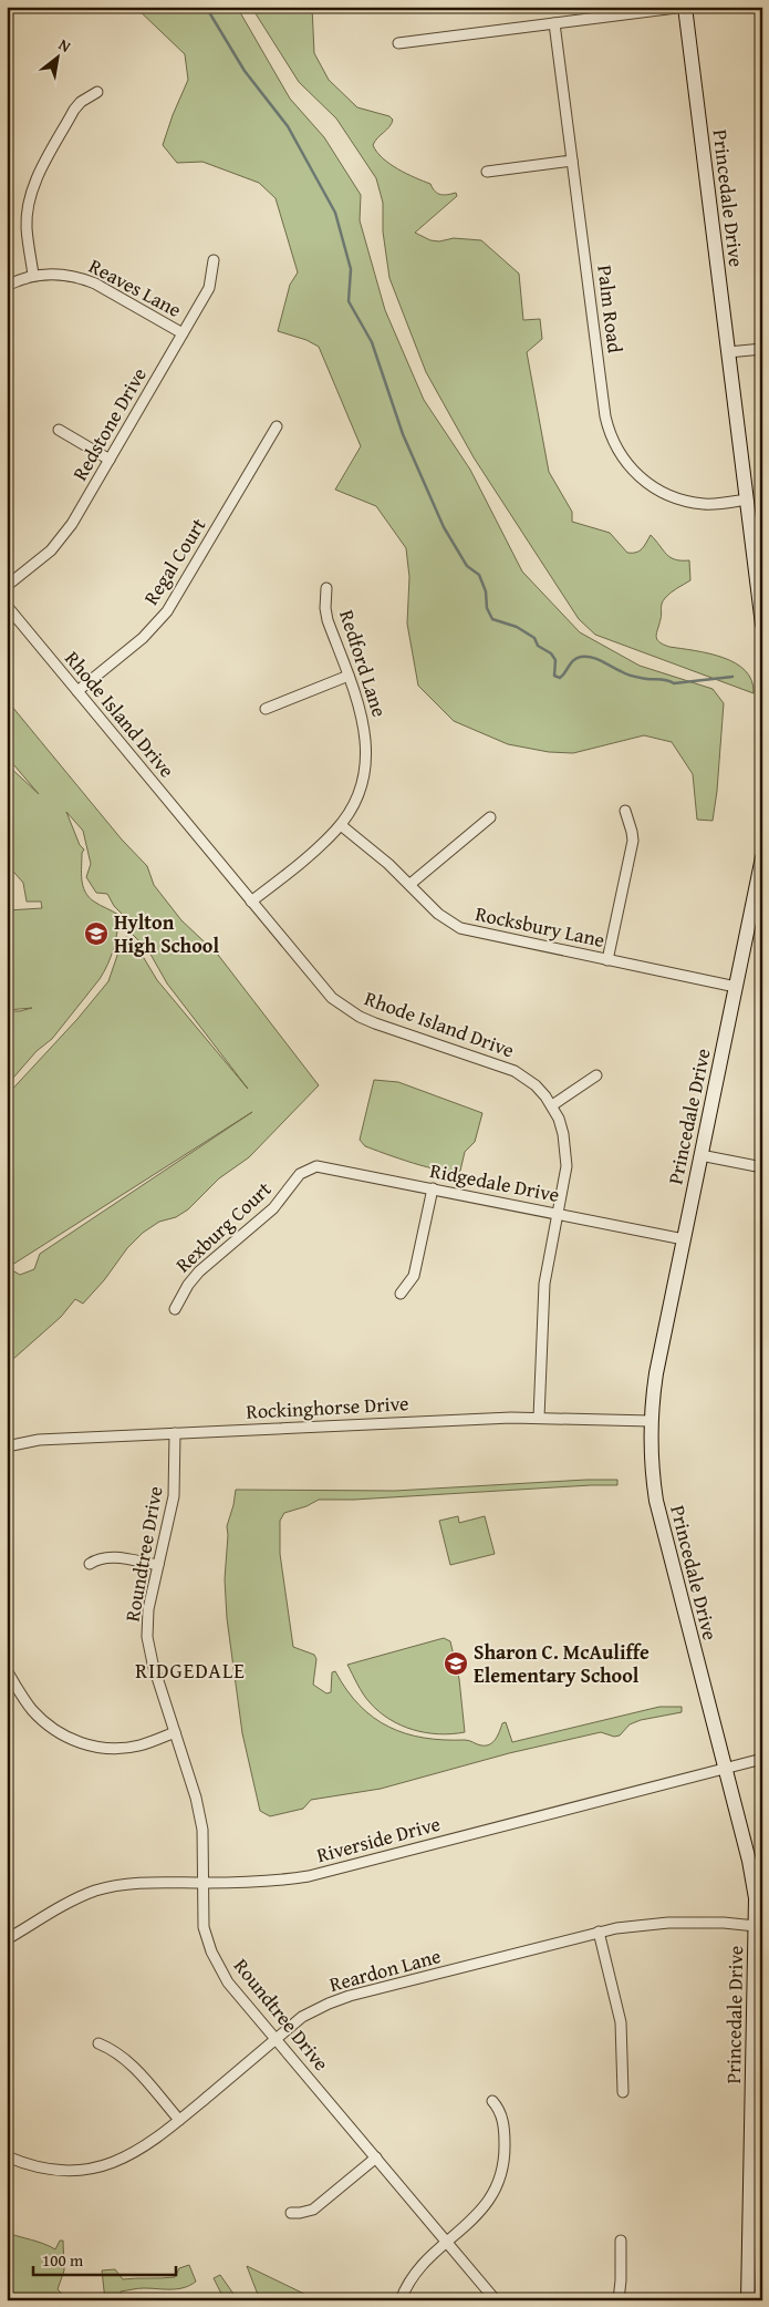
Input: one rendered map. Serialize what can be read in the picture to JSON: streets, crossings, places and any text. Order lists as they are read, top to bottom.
{
  "streets": {
    "street": [
      "Princedale Drive",
      "Reaves Lane",
      "Palm Road",
      "Redstone Drive",
      "Regal Court",
      "Redford Lane",
      "Rhode Island Drive",
      "Rocksbury Lane",
      "Ridgedale Drive",
      "Rexburg Court",
      "Rockinghorse Drive",
      "Roundtree Drive",
      "Riverside Drive",
      "Reardon Lane"
    ]
  },
  "crossings": [
    ["Princedale Drive", "Palm Road"],
    ["Princedale Drive", "Rocksbury Lane"],
    ["Princedale Drive", "Ridgedale Drive"],
    ["Princedale Drive", "Rockinghorse Drive"],
    ["Princedale Drive", "Riverside Drive"],
    ["Princedale Drive", "Reardon Lane"],
    ["Reaves Lane", "Redstone Drive"],
    ["Regal Court", "Rhode Island Drive"],
    ["Redford Lane", "Rhode Island Drive"],
    ["Redford Lane", "Rocksbury Lane"],
    ["Rhode Island Drive", "Ridgedale Drive"],
    ["Rhode Island Drive", "Rockinghorse Drive"],
    ["Ridgedale Drive", "Rexburg Court"],
    ["Rockinghorse Drive", "Roundtree Drive"],
    ["Roundtree Drive", "Riverside Drive"],
    ["Roundtree Drive", "Reardon Lane"]
  ],
  "districts": ["RIDGEDALE"],
  "places": {
    "school or university": ["Hylton High School", "Sharon C. McAuliffe Elementary School"]
  },
  "scale_bar": "100 m",
  "north": "top right"
}
